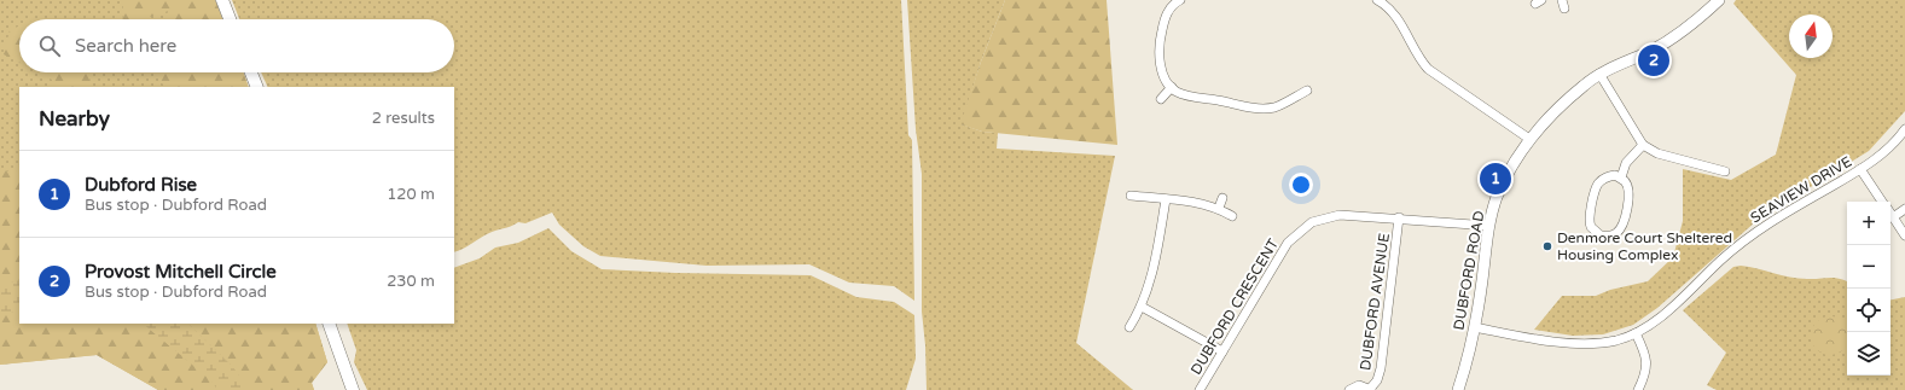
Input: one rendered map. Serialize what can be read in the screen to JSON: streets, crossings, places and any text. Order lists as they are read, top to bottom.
{
  "streets": {
    "street": [
      "SEAVIEW DRIVE",
      "DUBFORD ROAD",
      "DUBFORD AVENUE",
      "DUBFORD CRESCENT"
    ]
  },
  "crossings": [
    ["SEAVIEW DRIVE", "DUBFORD ROAD"],
    ["DUBFORD ROAD", "DUBFORD CRESCENT"],
    ["DUBFORD AVENUE", "DUBFORD CRESCENT"]
  ],
  "places": ["Denmore Court Sheltered Housing Complex"],
  "north": "top",
  "page": {
    "search": "Search here",
    "pins": ["2", "1"],
    "heading": ["Nearby", "2 results"],
    "list": [
      {
        "mark": "1",
        "name": "Dubford Rise",
        "note": "Bus stop · Dubford Road",
        "value": "120 m"
      },
      {
        "mark": "2",
        "name": "Provost Mitchell Circle",
        "note": "Bus stop · Dubford Road",
        "value": "230 m"
      }
    ],
    "map_buttons": ["+", "−"]
  }
}
